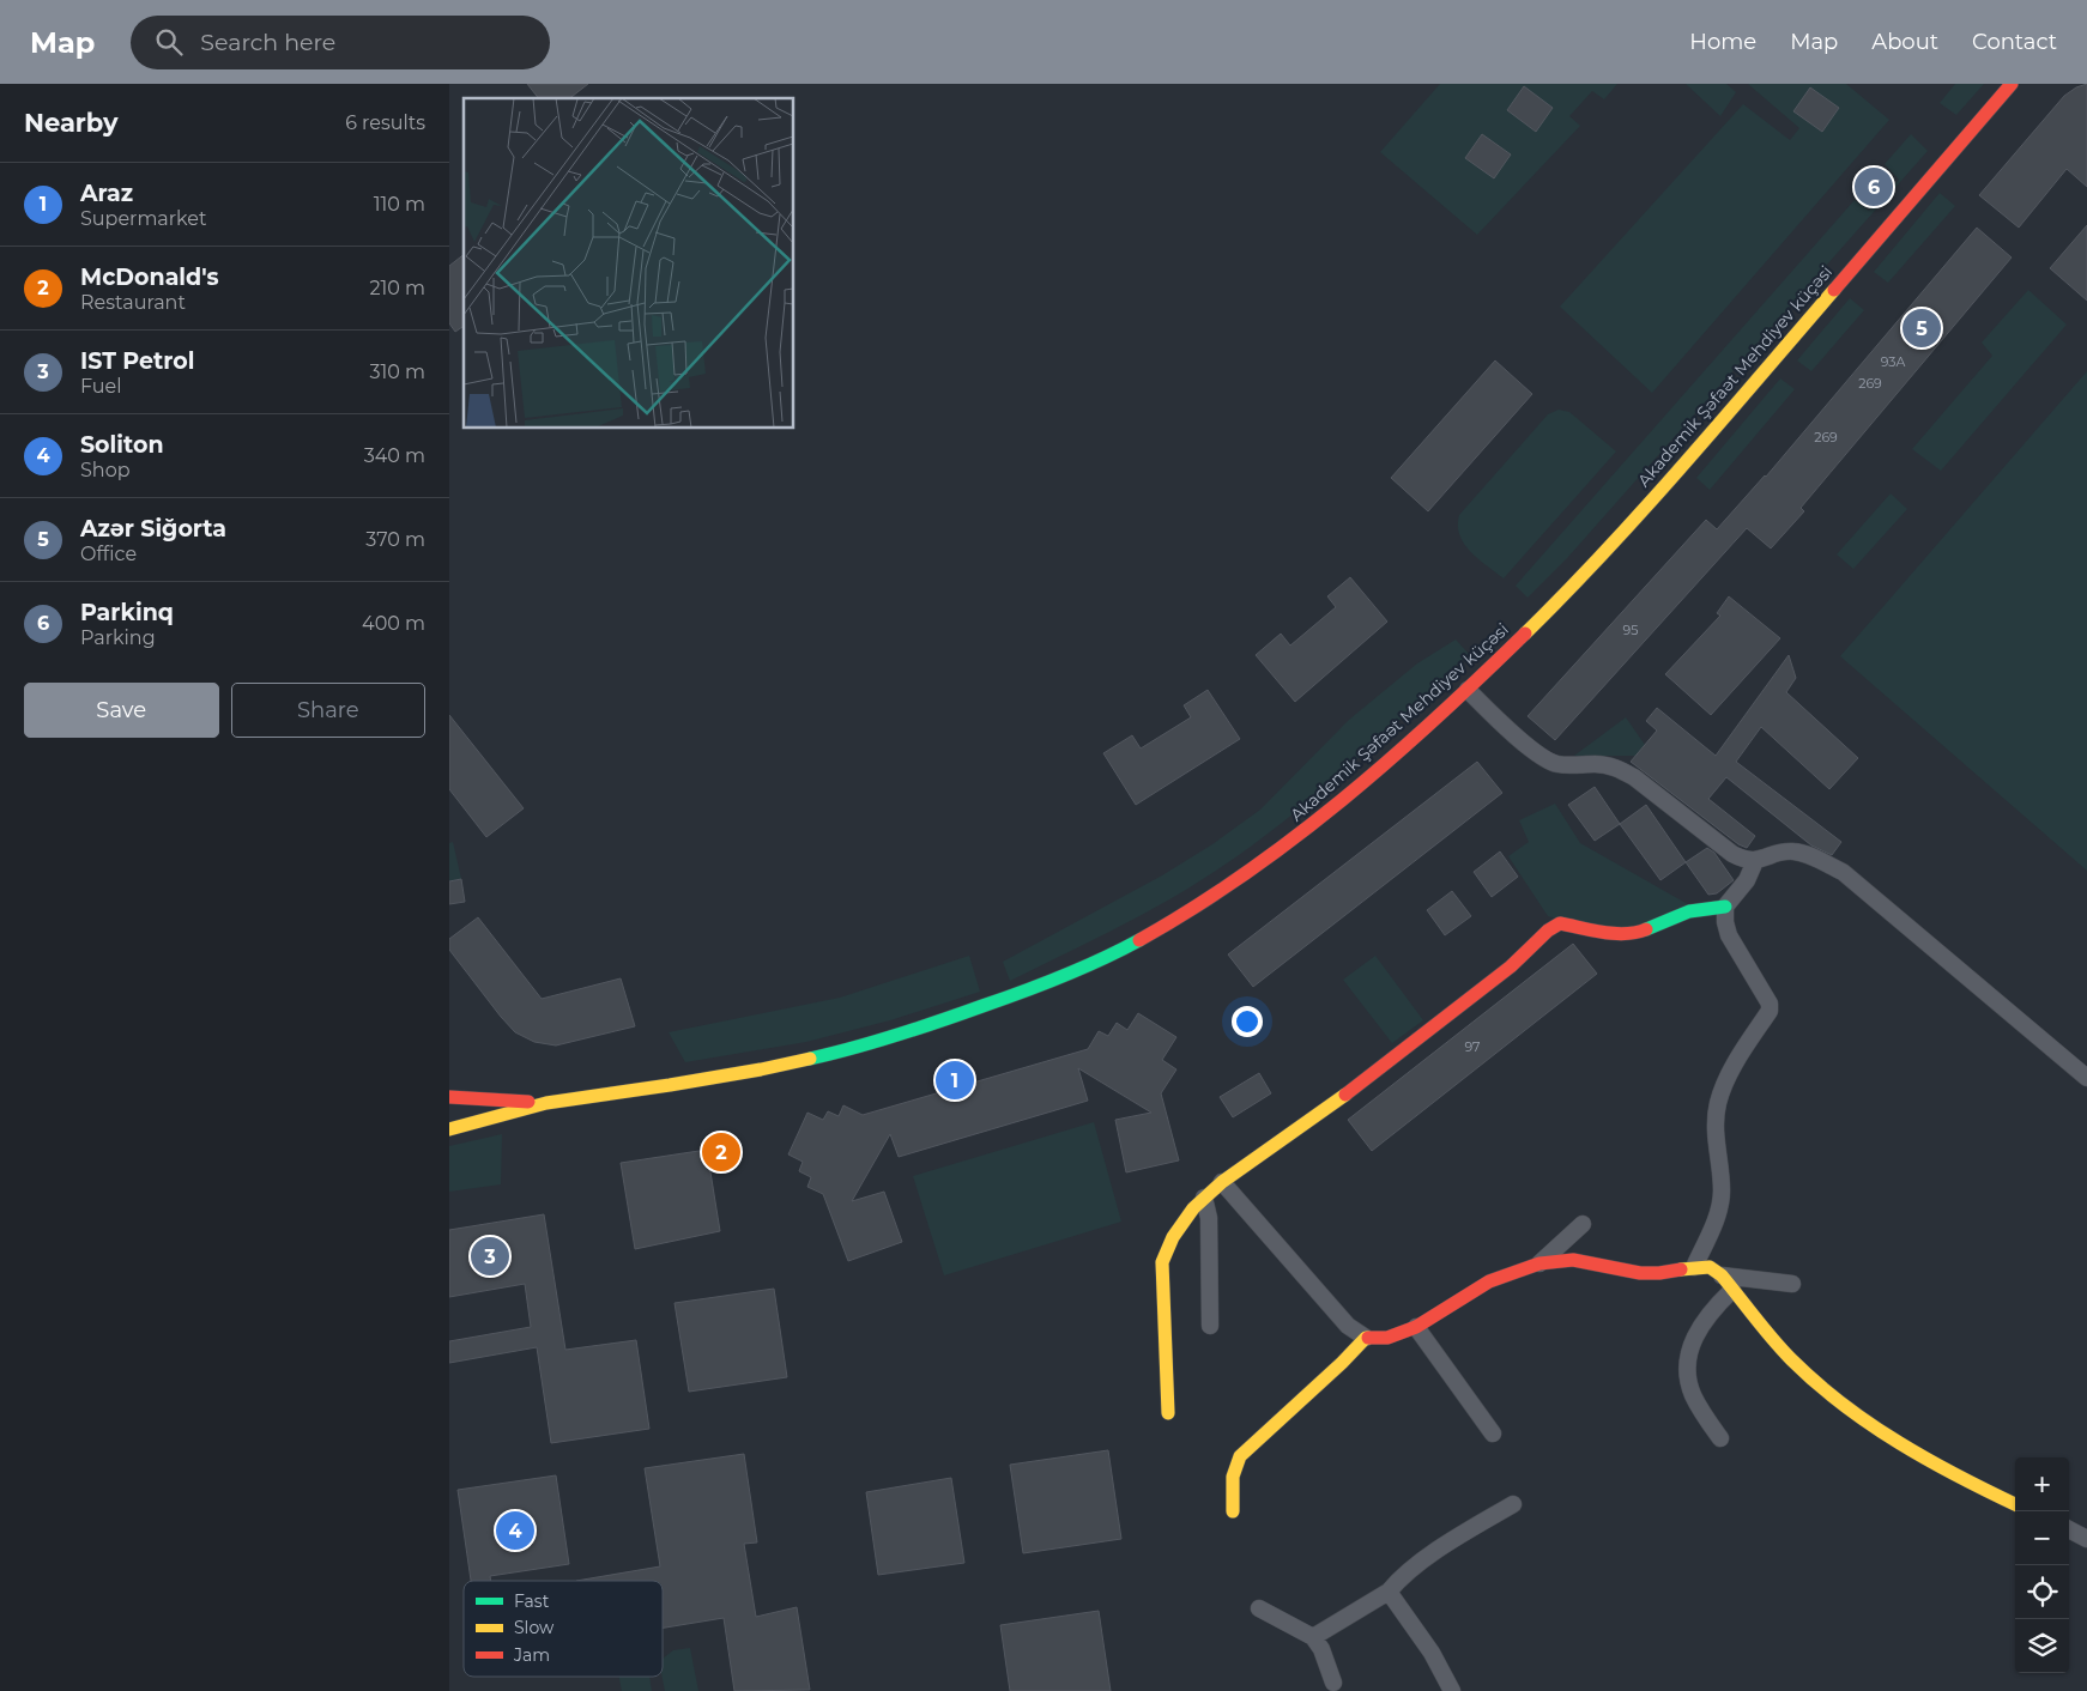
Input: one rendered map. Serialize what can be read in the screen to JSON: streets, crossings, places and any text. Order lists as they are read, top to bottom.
{
  "streets": {
    "main road": ["Akademik Şəfaət Mehdiyev küçəsi"]
  },
  "house_numbers": [
    "93A",
    "269",
    "269",
    "95",
    "97"
  ],
  "legend": ["Fast", "Slow", "Jam"],
  "page": {
    "header": "Map",
    "search": "Search here",
    "nav": [
      "Home",
      "Map",
      "About",
      "Contact"
    ],
    "heading": ["Nearby", "6 results"],
    "list": [
      {
        "mark": "1",
        "name": "Araz",
        "note": "Supermarket",
        "value": "110 m"
      },
      {
        "mark": "2",
        "name": "McDonald's",
        "note": "Restaurant",
        "value": "210 m"
      },
      {
        "mark": "3",
        "name": "IST Petrol",
        "note": "Fuel",
        "value": "310 m"
      },
      {
        "mark": "4",
        "name": "Soliton",
        "note": "Shop",
        "value": "340 m"
      },
      {
        "mark": "5",
        "name": "Azər Siğorta",
        "note": "Office",
        "value": "370 m"
      },
      {
        "mark": "6",
        "name": "Parkinq",
        "note": "Parking",
        "value": "400 m"
      }
    ],
    "pins": [
      "6",
      "5",
      "1",
      "2",
      "3",
      "4"
    ],
    "buttons": ["Save", "Share"],
    "map_buttons": ["+", "−"]
  }
}
